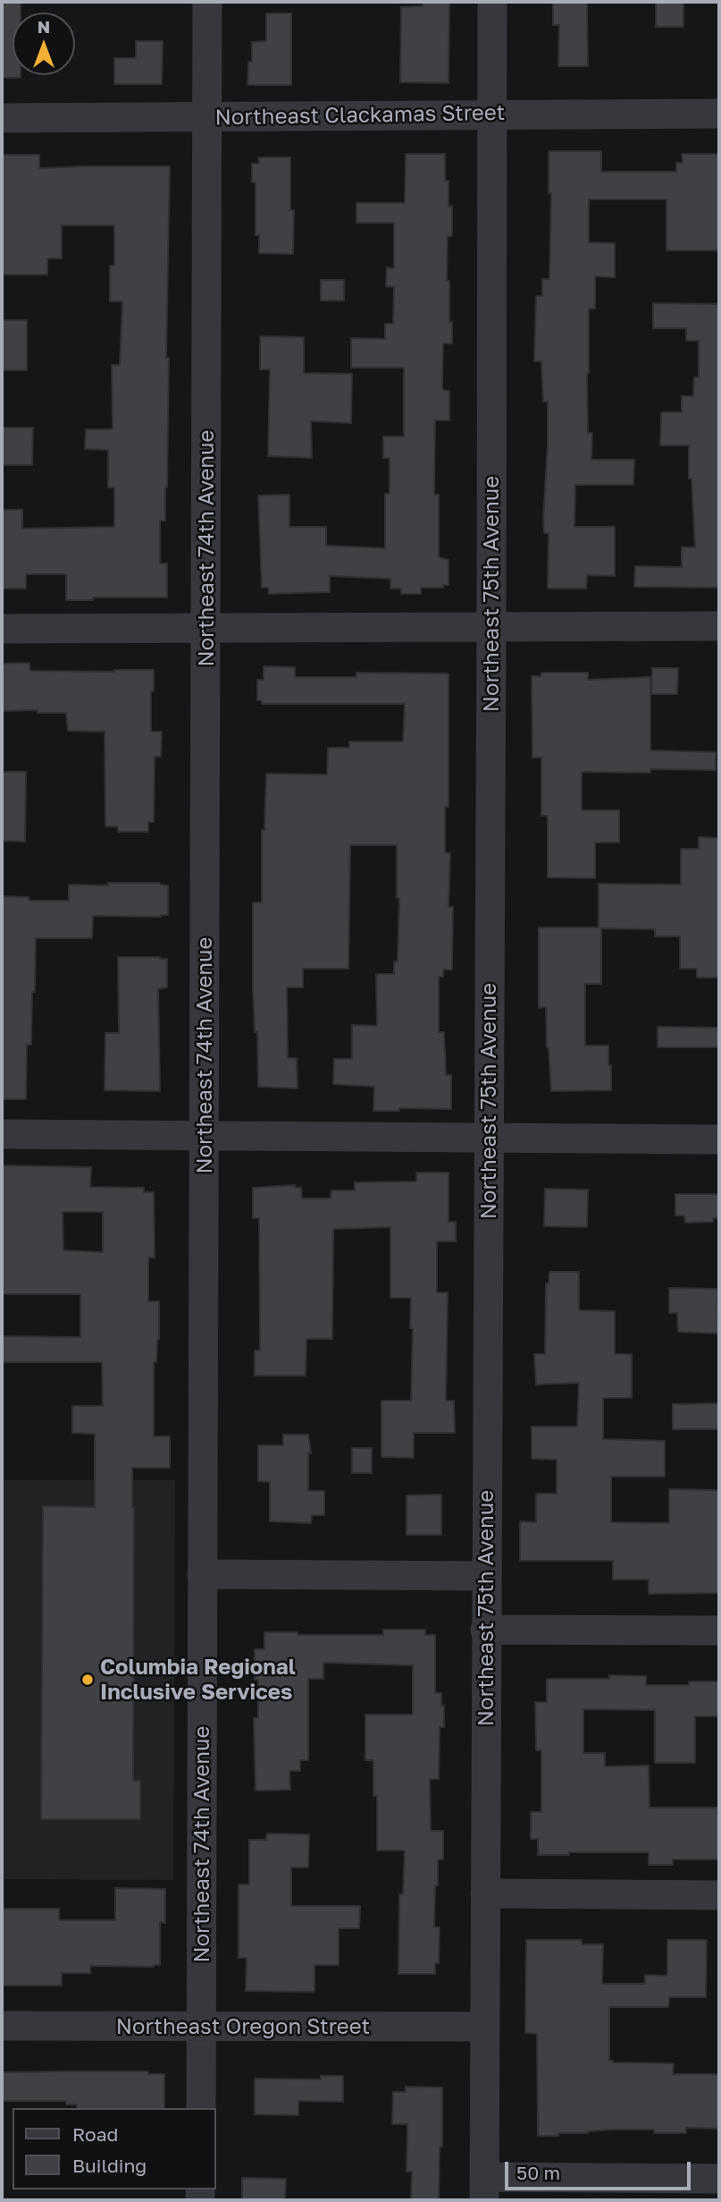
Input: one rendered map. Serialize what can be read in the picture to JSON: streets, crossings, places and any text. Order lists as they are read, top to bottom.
{
  "streets": {
    "street": [
      "Northeast Clackamas Street",
      "Northeast 74th Avenue",
      "Northeast 75th Avenue",
      "Northeast Oregon Street"
    ]
  },
  "crossings": [
    ["Northeast Clackamas Street", "Northeast 74th Avenue"],
    ["Northeast Clackamas Street", "Northeast 75th Avenue"],
    ["Northeast 74th Avenue", "Northeast Oregon Street"],
    ["Northeast 75th Avenue", "Northeast Oregon Street"]
  ],
  "places": ["Columbia Regional Inclusive Services"],
  "legend": ["Road", "Building"],
  "scale_bar": "50 m",
  "north": "top"
}
